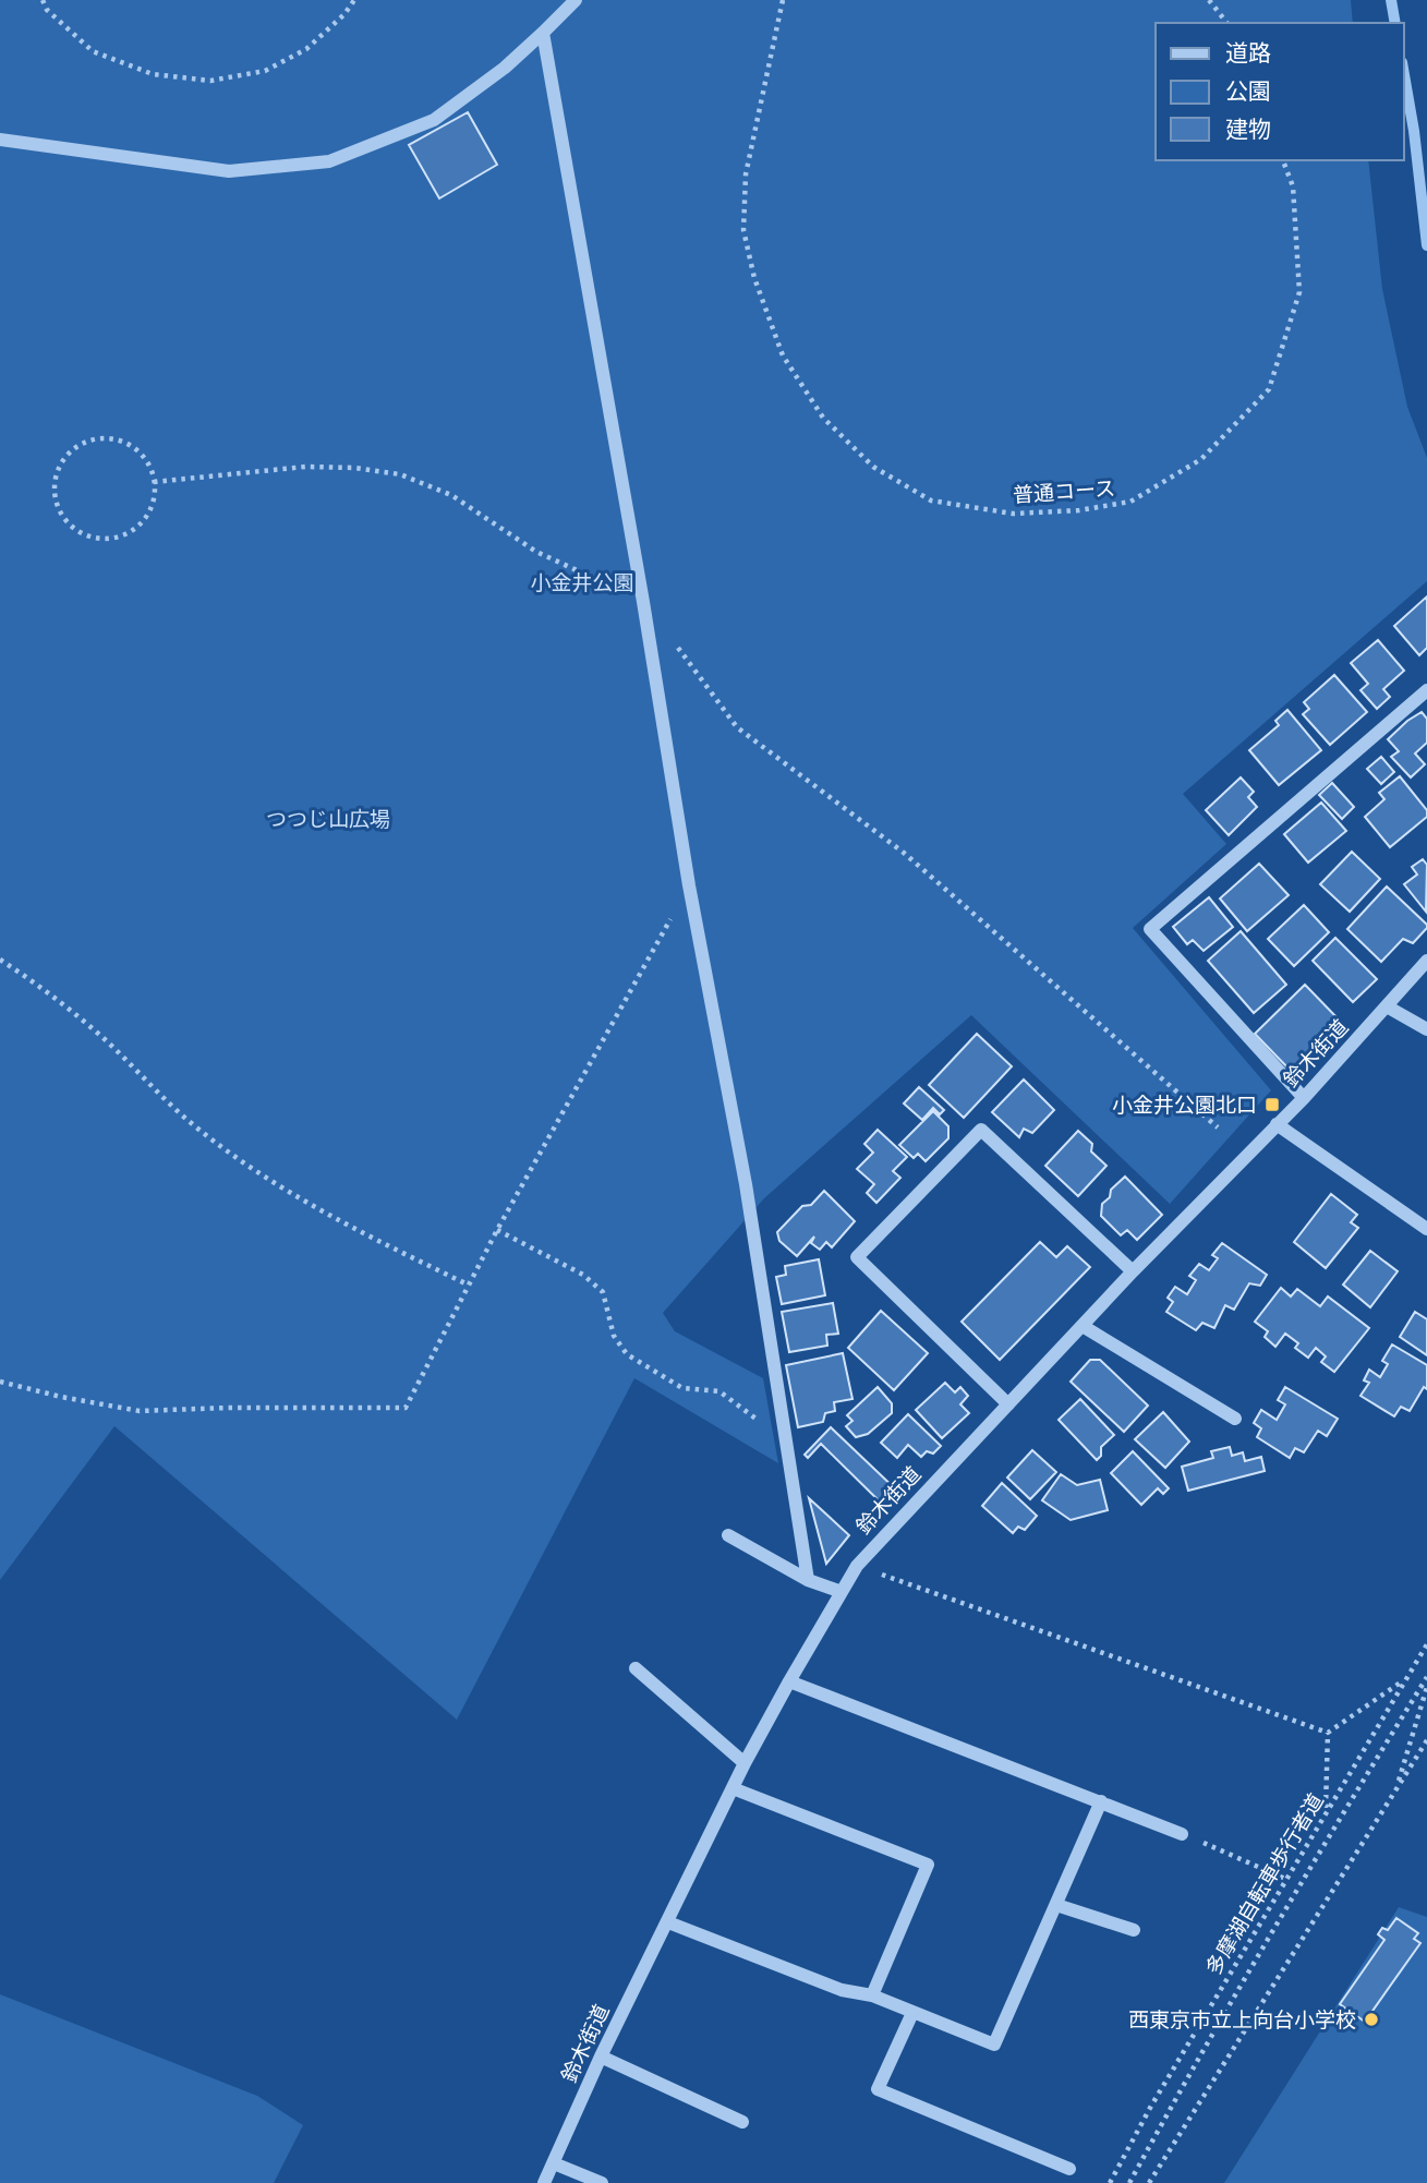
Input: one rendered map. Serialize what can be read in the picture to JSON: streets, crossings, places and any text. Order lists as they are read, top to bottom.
{
  "streets": {
    "street": ["鈴木街道"],
    "path": ["普通コース", "多摩湖自転車歩行者道"]
  },
  "parks": ["小金井公園", "つつじ山広場"],
  "places": {
    "transit": ["小金井公園北口"],
    "other": ["西東京市立上向台小学校"]
  },
  "legend": ["道路", "公園", "建物"]
}
